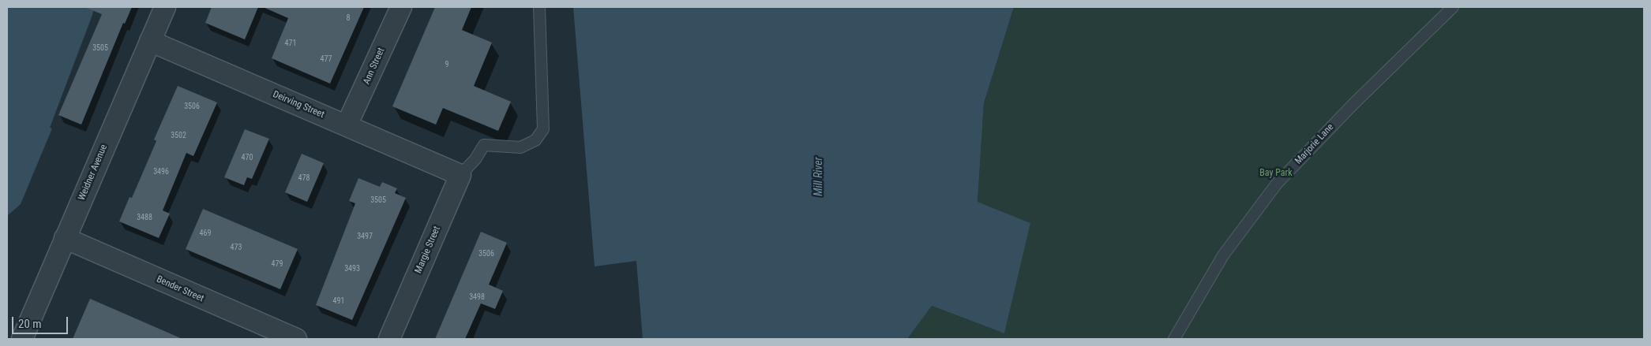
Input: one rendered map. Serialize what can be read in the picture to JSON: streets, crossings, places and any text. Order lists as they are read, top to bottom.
{
  "streets": {
    "street": [
      "Ann Street",
      "Deirving Street",
      "Weidner Avenue",
      "Margie Street",
      "Bender Street"
    ],
    "lane": ["Marjorie Lane"]
  },
  "crossings": [
    ["Ann Street", "Deirving Street"],
    ["Deirving Street", "Weidner Avenue"],
    ["Deirving Street", "Margie Street"],
    ["Weidner Avenue", "Bender Street"]
  ],
  "water": ["Mill River"],
  "parks": ["Bay Park"],
  "house_numbers": [
    "8",
    "471",
    "3505",
    "477",
    "9",
    "3506",
    "3502",
    "470",
    "3496",
    "478",
    "3505",
    "3488",
    "469",
    "3497",
    "473",
    "3506",
    "479",
    "3493",
    "3498",
    "491"
  ],
  "scale_bar": "20 m"
}
